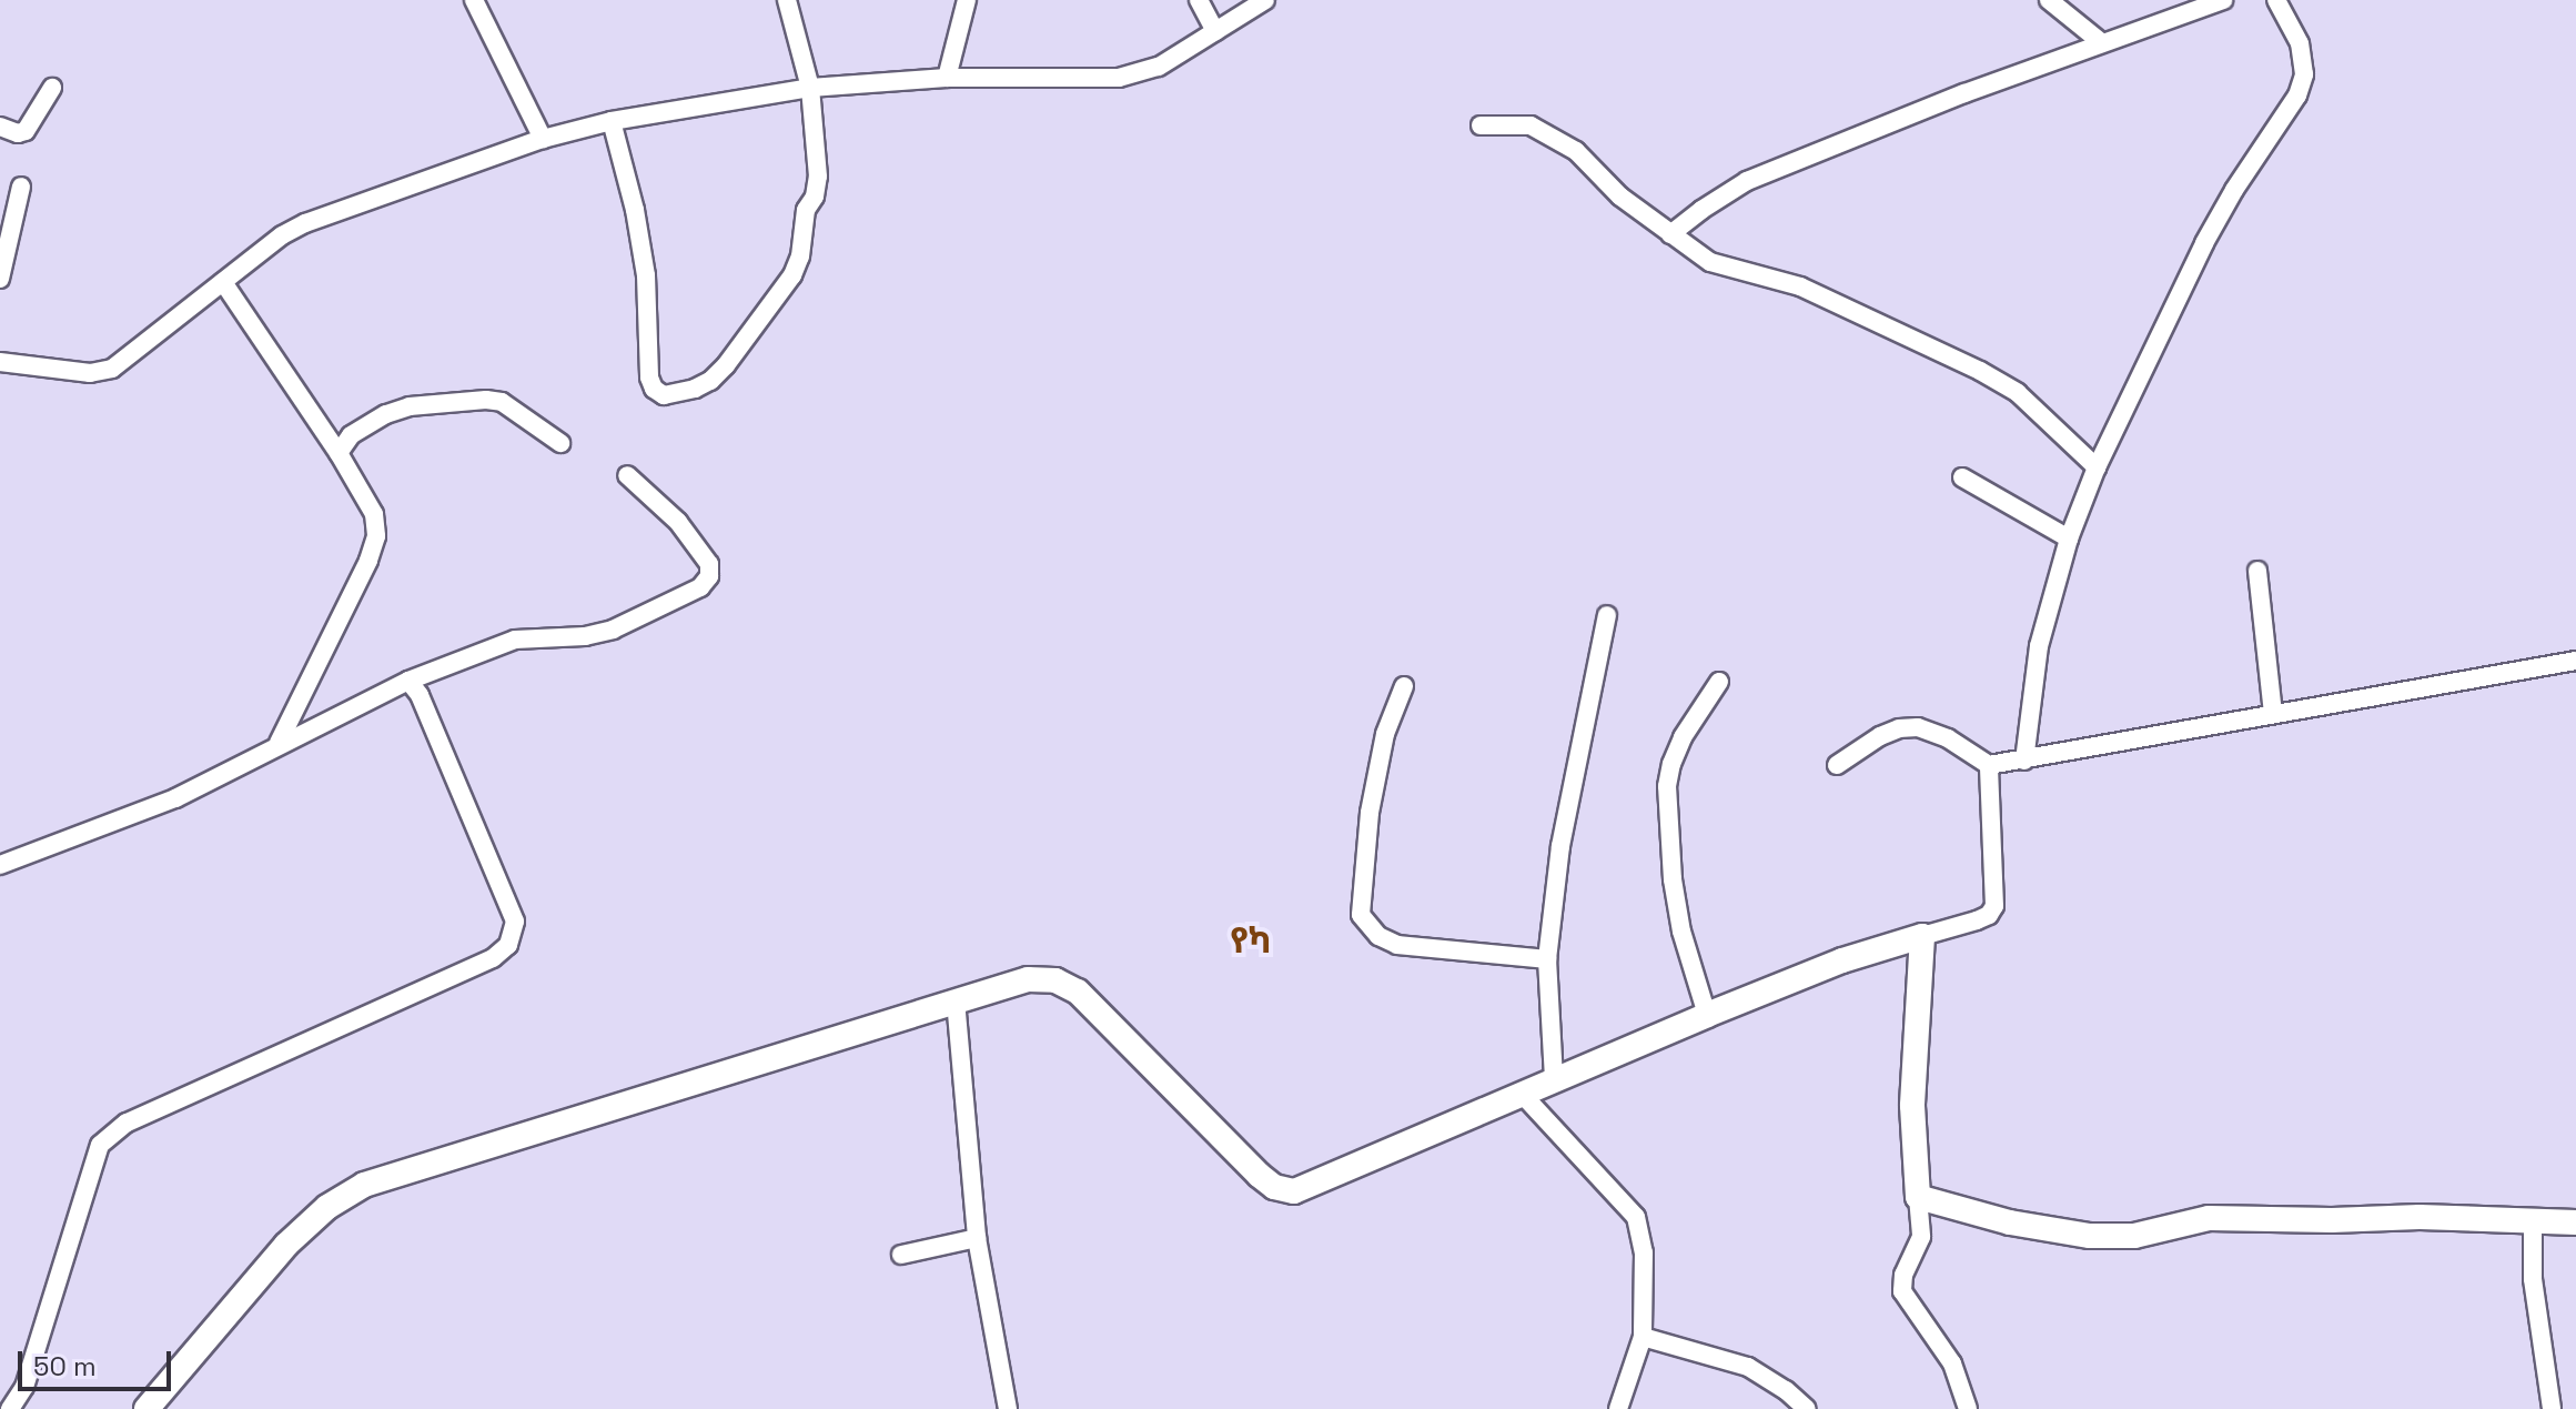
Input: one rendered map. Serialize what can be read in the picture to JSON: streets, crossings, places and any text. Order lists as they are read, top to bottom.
{
  "districts": ["የካ"],
  "scale_bar": "50 m"
}
